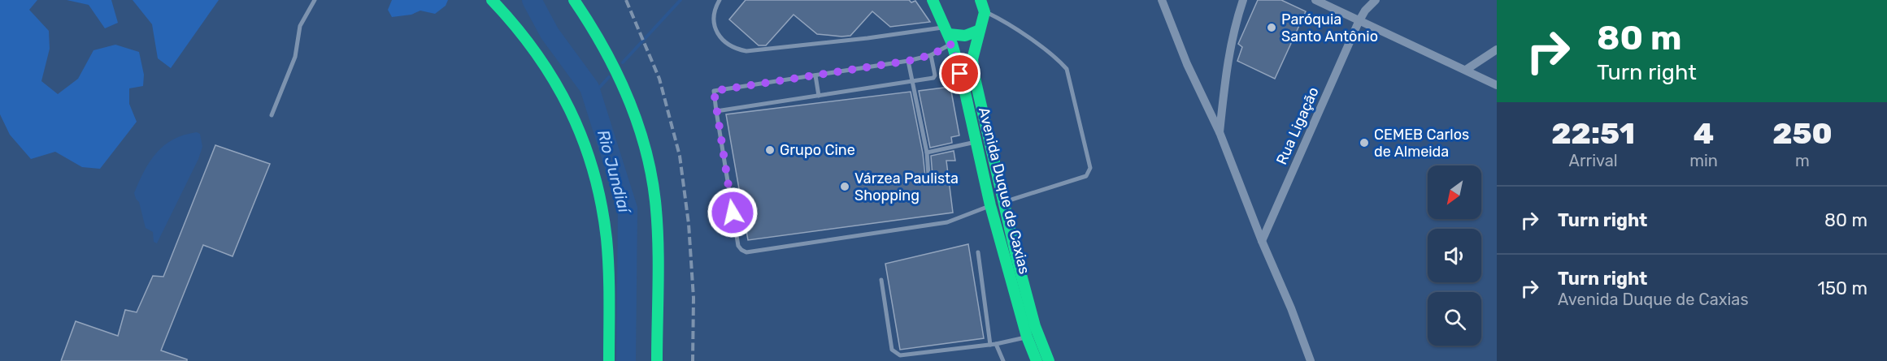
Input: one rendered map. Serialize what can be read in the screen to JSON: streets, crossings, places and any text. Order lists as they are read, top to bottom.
{
  "streets": {
    "main road": ["Avenida Duque de Caxias"],
    "street": ["Rua Ligação"]
  },
  "water": ["Rio Jundiaí"],
  "places": [
    "Paróquia Santo Antônio",
    "CEMEB Carlos de Almeida",
    "Grupo Cine",
    "Várzea Paulista Shopping"
  ],
  "north": "bottom left",
  "page": {
    "turn": ["80 m", "Turn right"],
    "eta": [
      "22:51",
      "Arrival",
      "4",
      "min",
      "250",
      "m"
    ],
    "list": [
      {
        "name": "Turn right",
        "value": "80 m"
      },
      {
        "name": "Turn right",
        "note": "Avenida Duque de Caxias",
        "value": "150 m"
      }
    ]
  }
}
